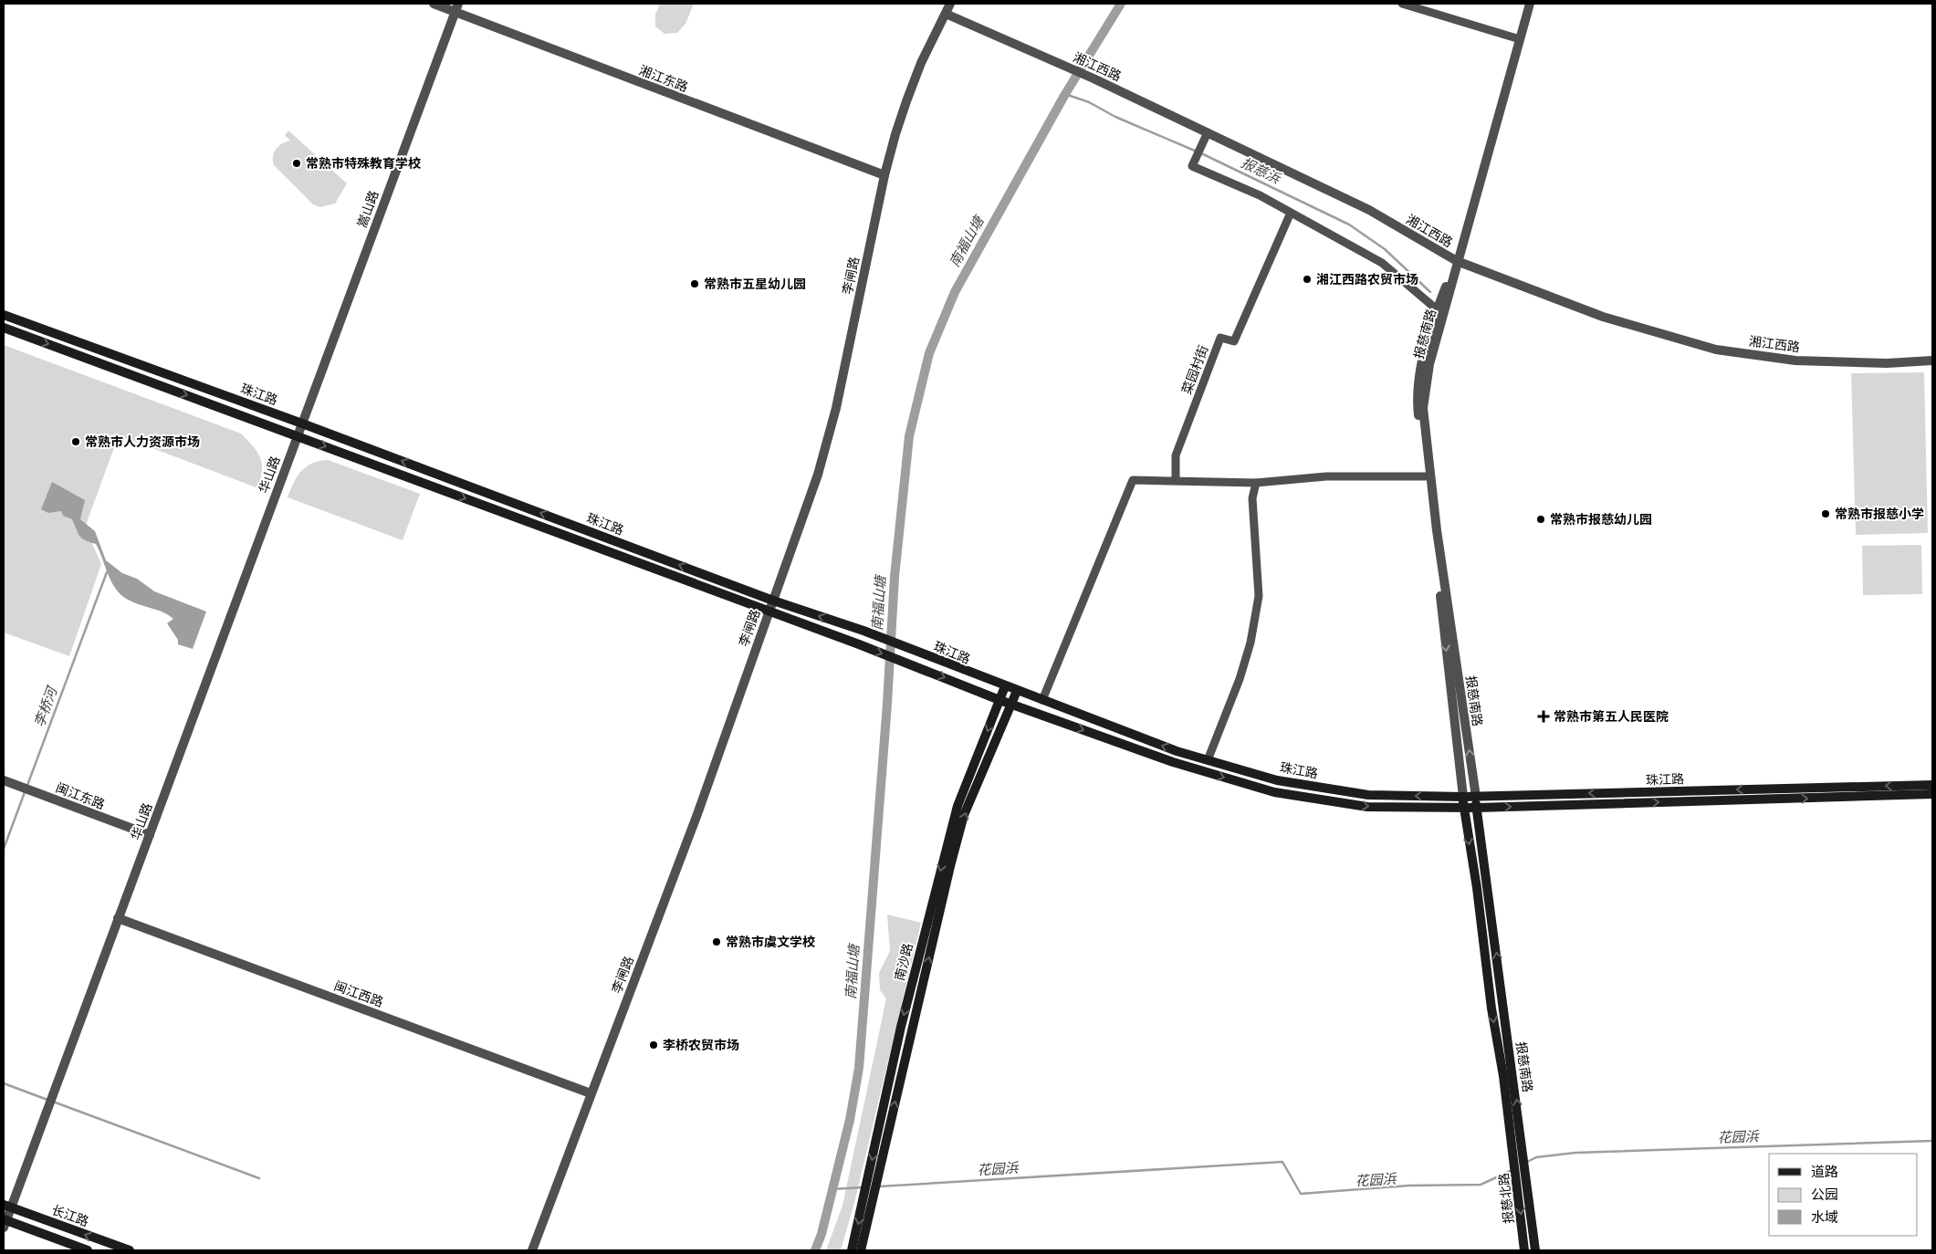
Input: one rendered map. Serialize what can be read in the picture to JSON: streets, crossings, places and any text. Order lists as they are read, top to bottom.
{
  "streets": {
    "main road": [
      "报慈南路",
      "珠江路",
      "南沙路",
      "报慈北路",
      "长江路"
    ],
    "street": [
      "湘江西路",
      "湘江东路",
      "嵩山路",
      "李闸路",
      "菜园村街",
      "华山路",
      "闽江东路",
      "闽江西路"
    ]
  },
  "crossings": [
    ["湘江西路", "李闸路"],
    ["湘江西路", "报慈南路"],
    ["湘江东路", "嵩山路"],
    ["湘江东路", "李闸路"],
    ["嵩山路", "珠江路"],
    ["嵩山路", "华山路"],
    ["李闸路", "珠江路"],
    ["李闸路", "闽江西路"],
    ["报慈南路", "珠江路"],
    ["报慈南路", "报慈北路"],
    ["珠江路", "华山路"],
    ["珠江路", "南沙路"],
    ["华山路", "闽江东路"],
    ["华山路", "闽江西路"],
    ["华山路", "长江路"]
  ],
  "water": [
    "报慈浜",
    "南福山塘",
    "李桥河",
    "花园浜"
  ],
  "places": {
    "other": [
      "常熟市特殊教育学校",
      "湘江西路农贸市场",
      "常熟市五星幼儿园",
      "常熟市人力资源市场",
      "常熟市报慈小学",
      "常熟市报慈幼儿园",
      "常熟市虞文学校",
      "李桥农贸市场"
    ],
    "health": ["常熟市第五人民医院"]
  },
  "legend": ["道路", "公园", "水域"]
}
